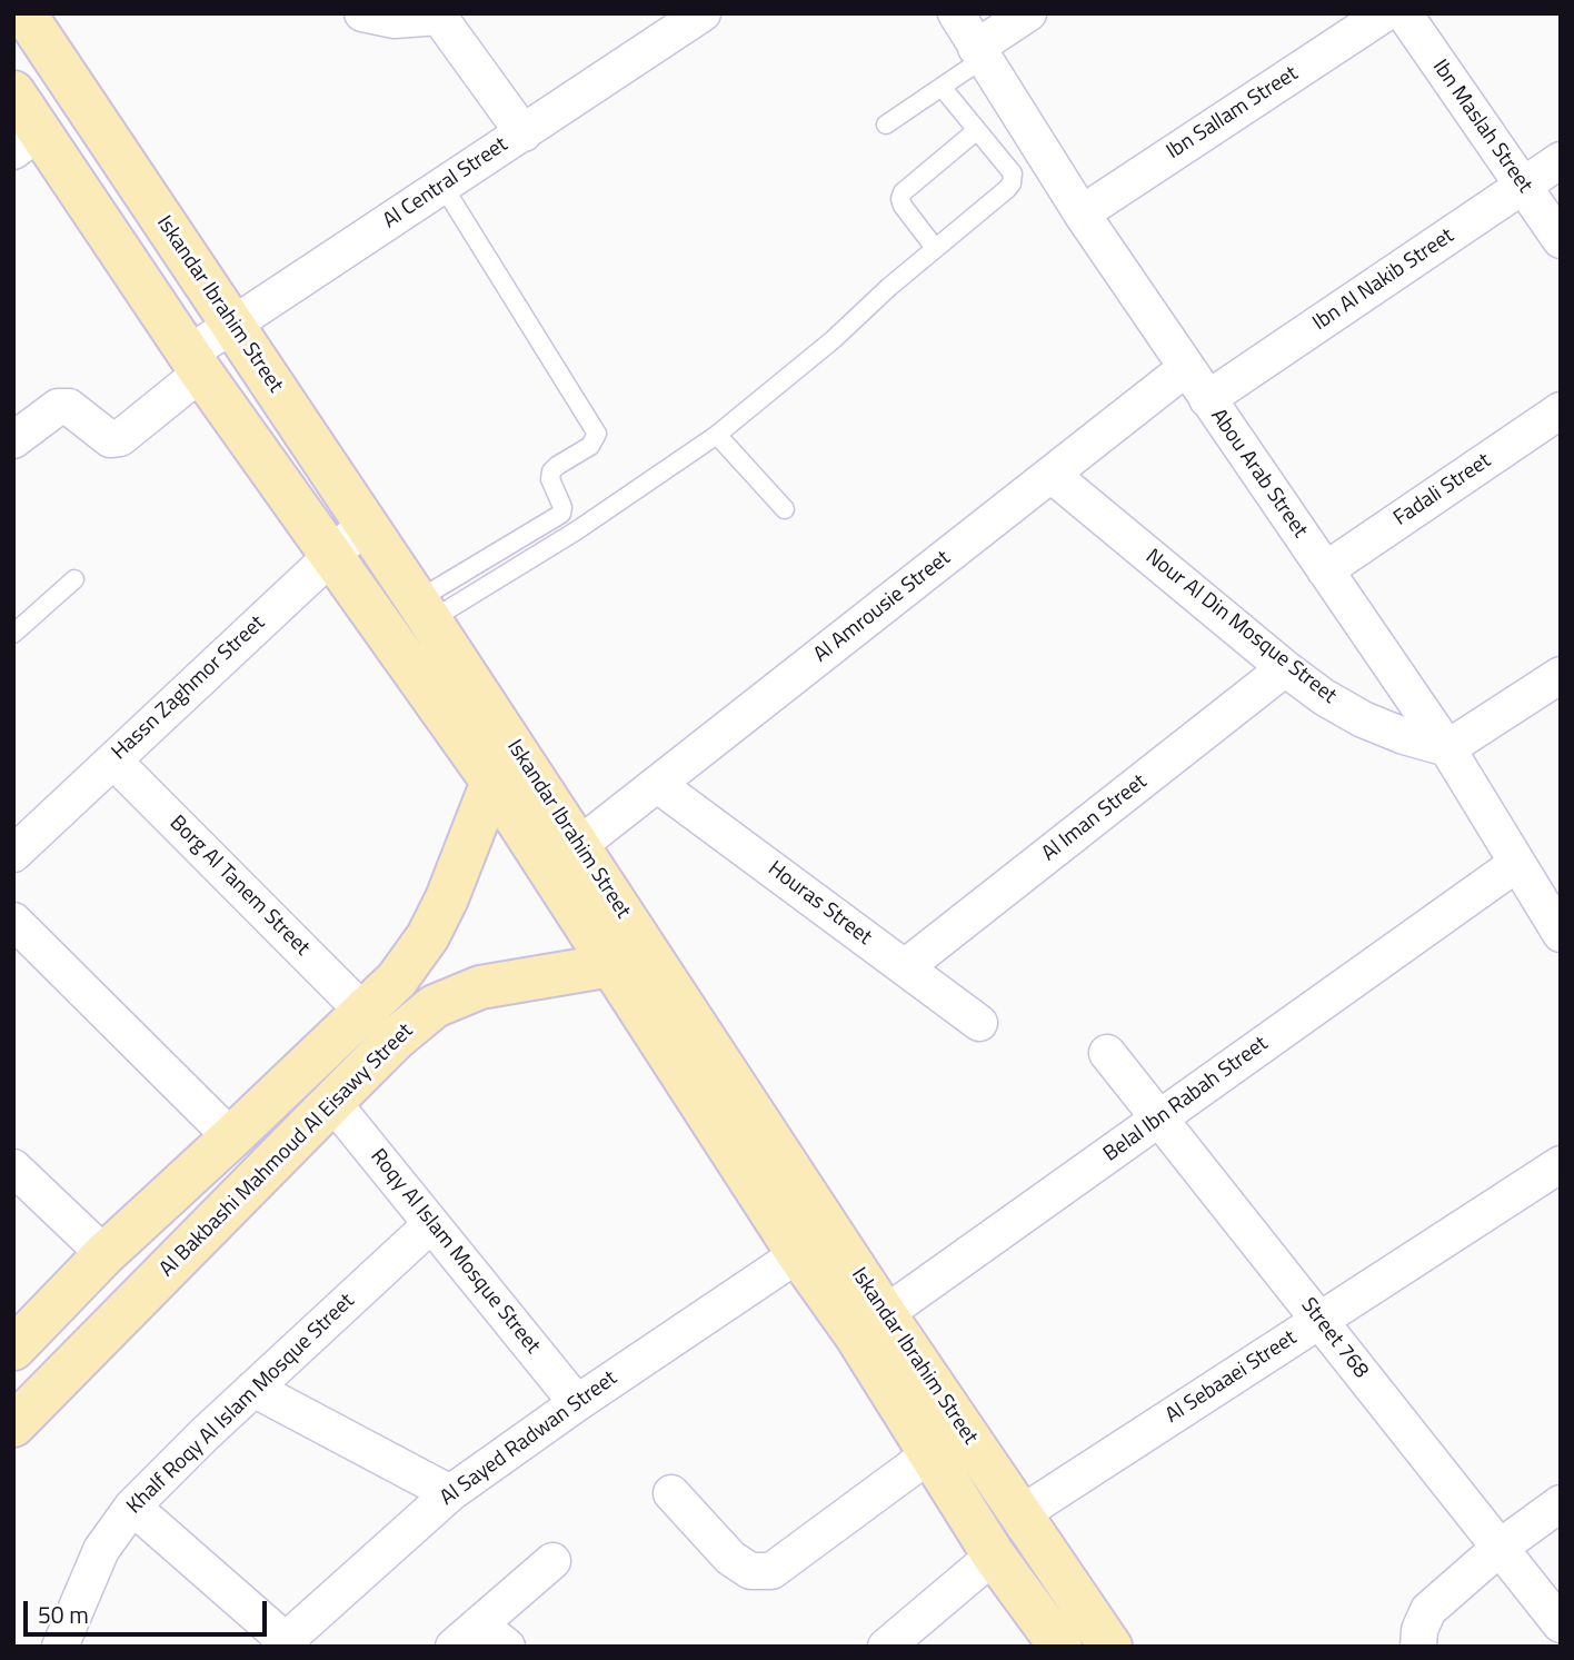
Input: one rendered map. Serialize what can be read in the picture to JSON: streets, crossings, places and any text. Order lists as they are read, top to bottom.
{
  "streets": {
    "street": [
      "Ibn Sallam Street",
      "Ibn Maslah Street",
      "Al Central Street",
      "Ibn Al Nakib Street",
      "Iskandar Ibrahim Street",
      "Abou Arab Street",
      "Fadali Street",
      "Al Amrousie Street",
      "Nour Al Din Mosque Street",
      "Hassn Zaghmor Street",
      "Al Iman Street",
      "Borg Al Tanem Street",
      "Houras Street",
      "Belal Ibn Rabah Street",
      "Al Bakbashi Mahmoud Al Eisawy Street",
      "Roqy Al Islam Mosque Street",
      "Street 768",
      "Al Sebaaei Street",
      "Khalf Roqy Al Islam Mosque Street",
      "Al Sayed Radwan Street"
    ]
  },
  "crossings": [
    ["Ibn Sallam Street", "Abou Arab Street"],
    ["Ibn Maslah Street", "Ibn Al Nakib Street"],
    ["Al Central Street", "Iskandar Ibrahim Street"],
    ["Ibn Al Nakib Street", "Abou Arab Street"],
    ["Iskandar Ibrahim Street", "Al Amrousie Street"],
    ["Iskandar Ibrahim Street", "Hassn Zaghmor Street"],
    ["Iskandar Ibrahim Street", "Belal Ibn Rabah Street"],
    ["Iskandar Ibrahim Street", "Al Bakbashi Mahmoud Al Eisawy Street"],
    ["Iskandar Ibrahim Street", "Al Sebaaei Street"],
    ["Iskandar Ibrahim Street", "Al Sayed Radwan Street"],
    ["Abou Arab Street", "Fadali Street"],
    ["Abou Arab Street", "Al Amrousie Street"],
    ["Abou Arab Street", "Nour Al Din Mosque Street"],
    ["Abou Arab Street", "Belal Ibn Rabah Street"],
    ["Al Amrousie Street", "Nour Al Din Mosque Street"],
    ["Al Amrousie Street", "Houras Street"],
    ["Nour Al Din Mosque Street", "Al Iman Street"],
    ["Hassn Zaghmor Street", "Borg Al Tanem Street"],
    ["Al Iman Street", "Houras Street"],
    ["Borg Al Tanem Street", "Al Bakbashi Mahmoud Al Eisawy Street"],
    ["Belal Ibn Rabah Street", "Street 768"],
    ["Al Bakbashi Mahmoud Al Eisawy Street", "Roqy Al Islam Mosque Street"],
    ["Roqy Al Islam Mosque Street", "Khalf Roqy Al Islam Mosque Street"],
    ["Roqy Al Islam Mosque Street", "Al Sayed Radwan Street"],
    ["Street 768", "Al Sebaaei Street"]
  ],
  "scale_bar": "50 m"
}
